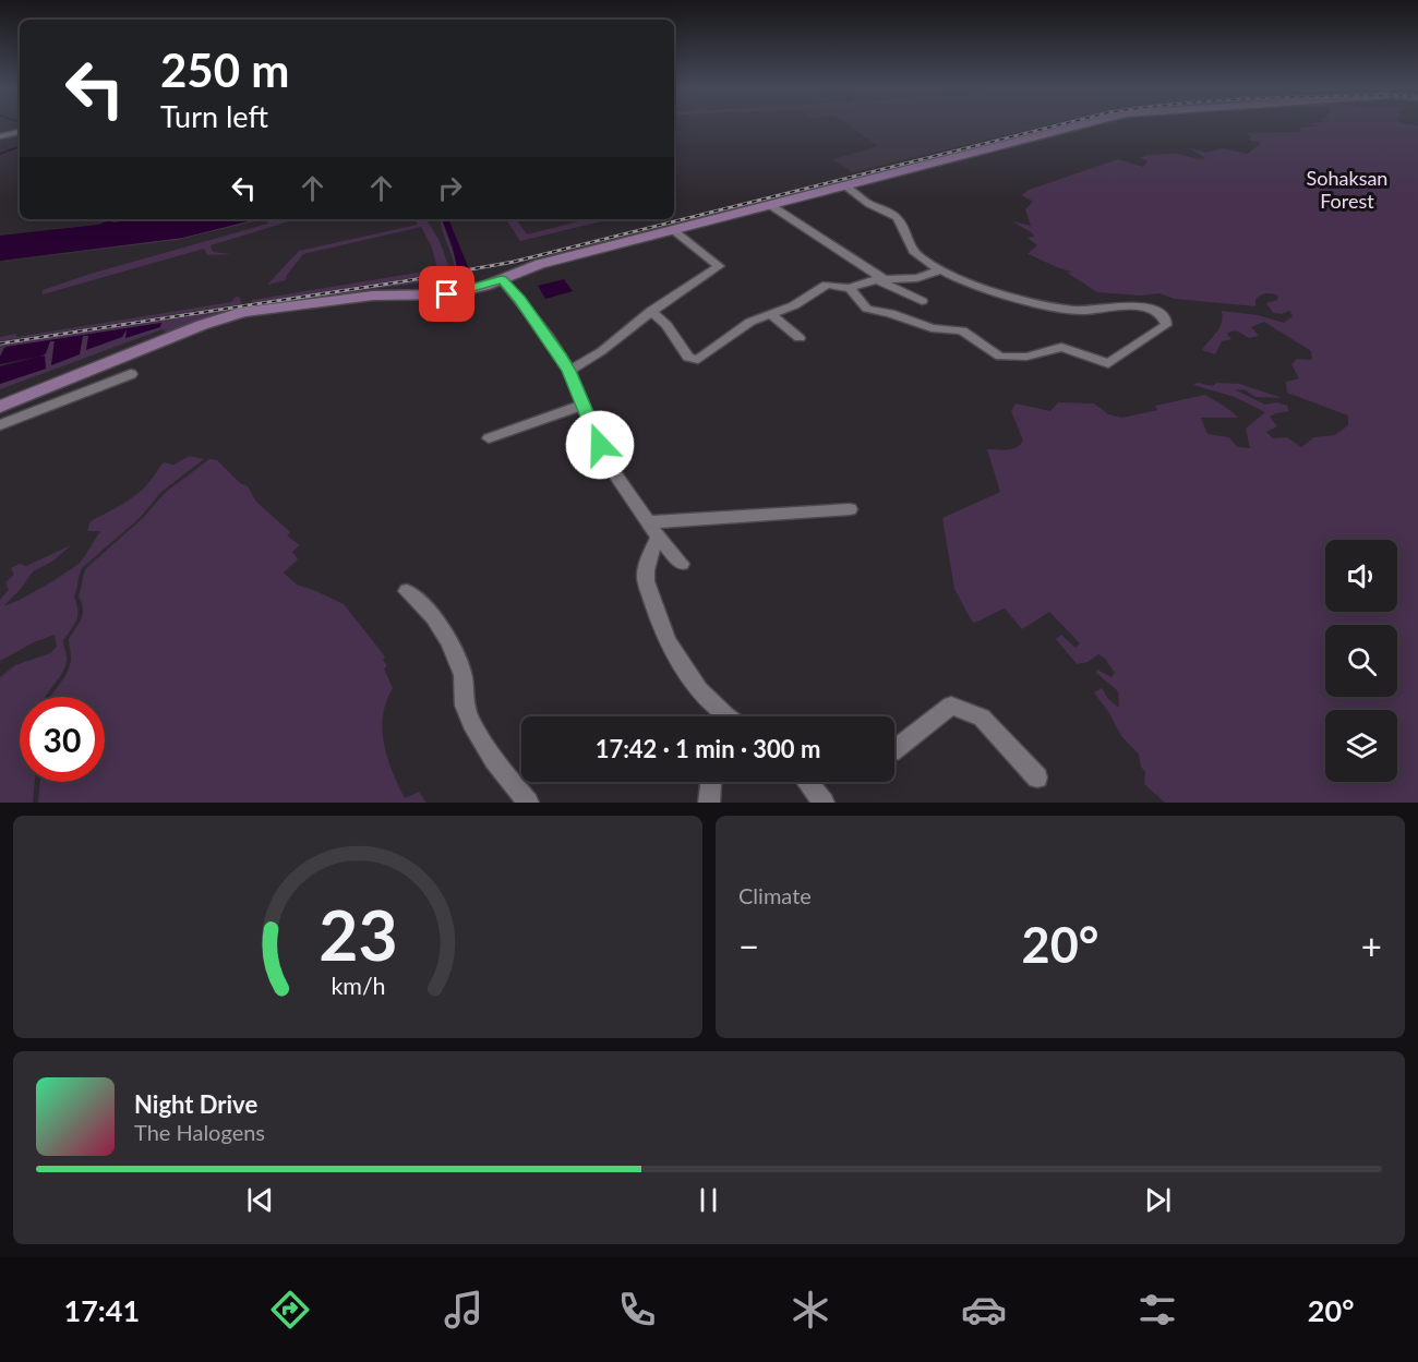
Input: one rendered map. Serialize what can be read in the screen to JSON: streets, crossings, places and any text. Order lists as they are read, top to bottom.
{
  "parks": ["Sohaksan Forest"],
  "page": {
    "turn": ["250 m", "Turn left"],
    "limit": "30",
    "trip": "17:42 · 1 min · 300 m",
    "tile": "Climate",
    "heat": ["−", "20°", "+"],
    "song": ["Night Drive", "The Halogens"],
    "tabs": ["17:41", "20°"],
    "gauge": ["23", "km/h"]
  }
}
